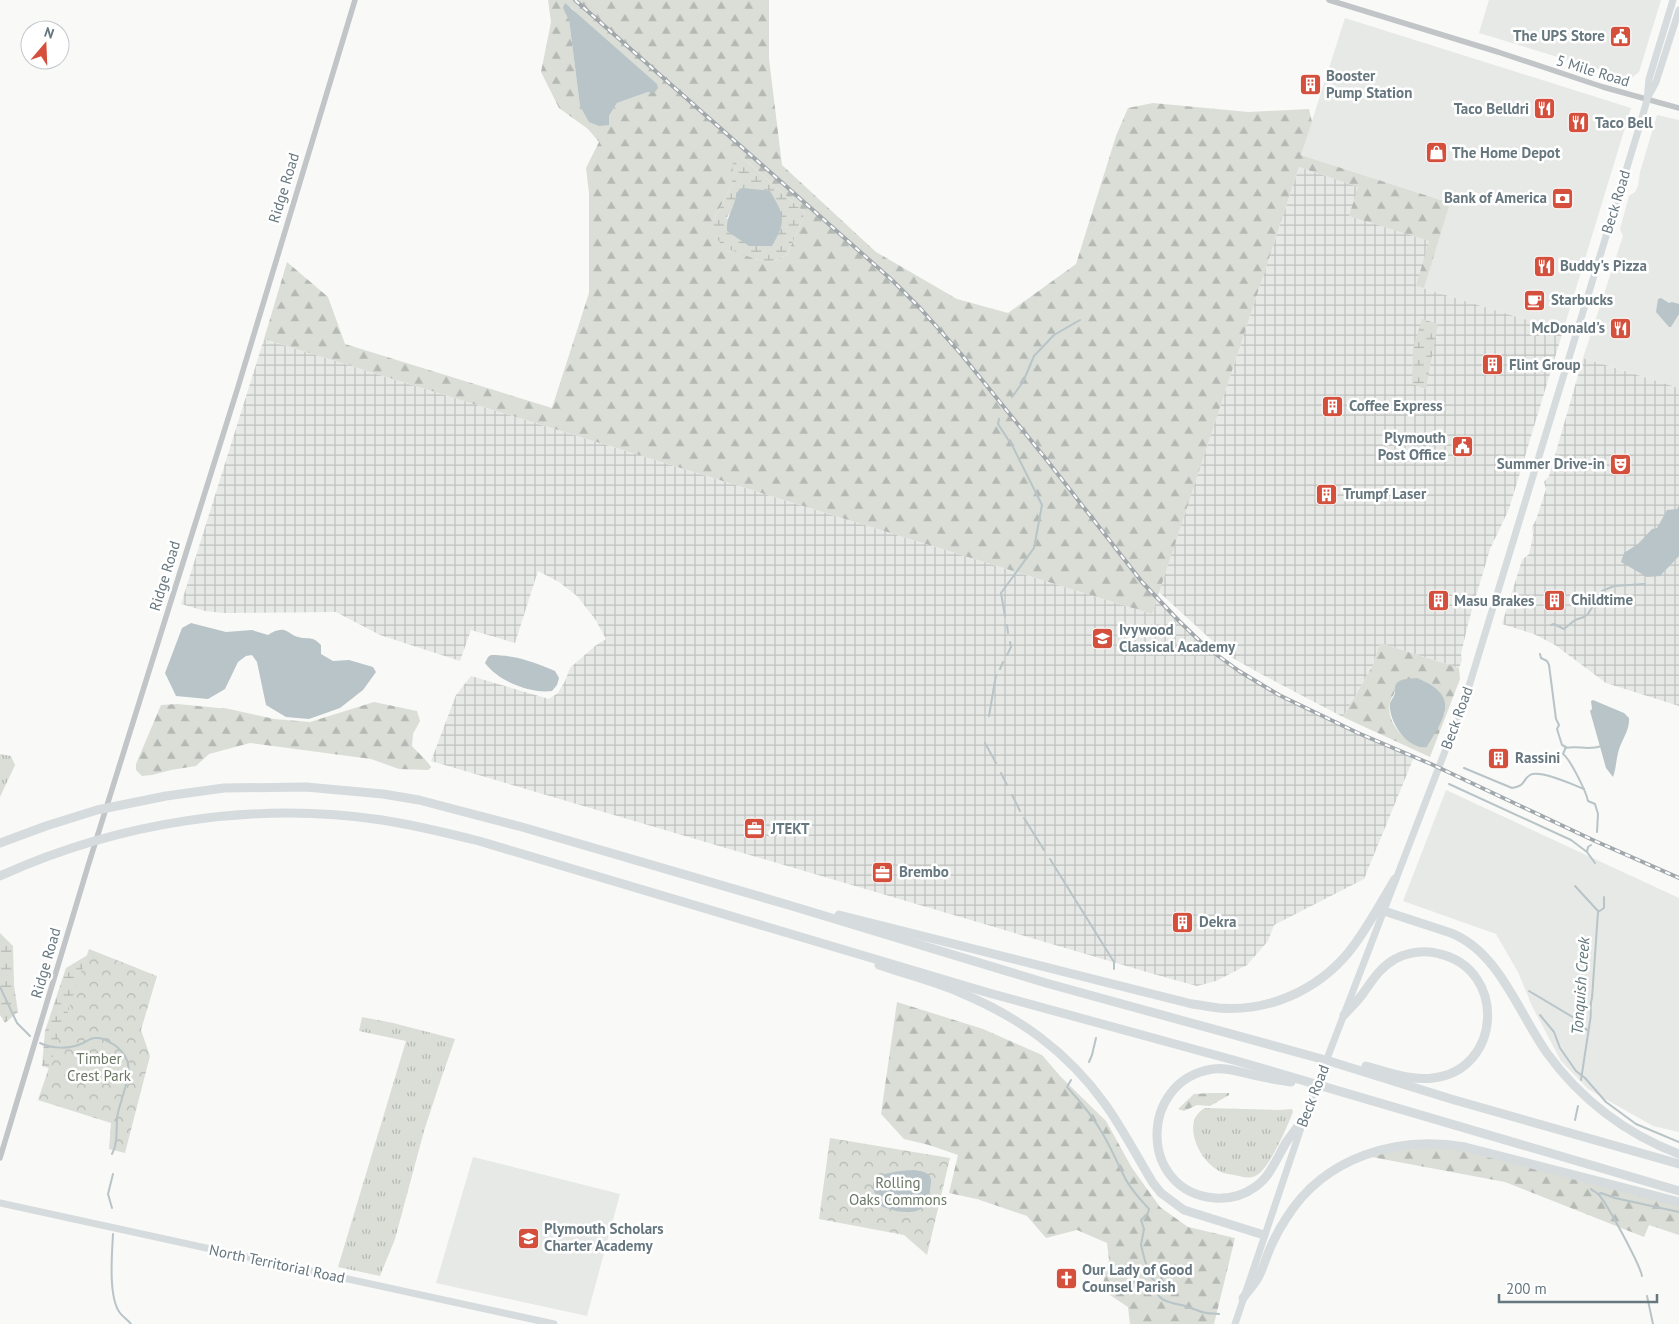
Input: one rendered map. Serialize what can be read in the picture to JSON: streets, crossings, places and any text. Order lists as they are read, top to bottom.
{
  "streets": {
    "main road": ["Beck Road", "North Territorial Road"],
    "street": ["5 Mile Road", "Ridge Road"]
  },
  "crossings": [
    ["5 Mile Road", "Beck Road"]
  ],
  "water": ["Tonquish Creek"],
  "parks": ["Timber Crest Park", "Rolling Oaks Commons"],
  "places": {
    "public building": ["The UPS Store", "Plymouth Post Office"],
    "building": [
      "Booster Pump Station",
      "Flint Group",
      "Coffee Express",
      "Trumpf Laser",
      "Childtime",
      "Masu Brakes",
      "Rassini",
      "Dekra"
    ],
    "restaurant": [
      "Taco Belldri",
      "Taco Bell",
      "Buddy's Pizza",
      "McDonald's"
    ],
    "shop": ["The Home Depot"],
    "bank": ["Bank of America"],
    "cafe": ["Starbucks"],
    "theatre": ["Summer Drive-in"],
    "school or university": ["Ivywood Classical Academy", "Plymouth Scholars Charter Academy"],
    "office": ["JTEKT", "Brembo"],
    "church": ["Our Lady of Good Counsel Parish"]
  },
  "scale_bar": "200 m",
  "north": "top"
}
